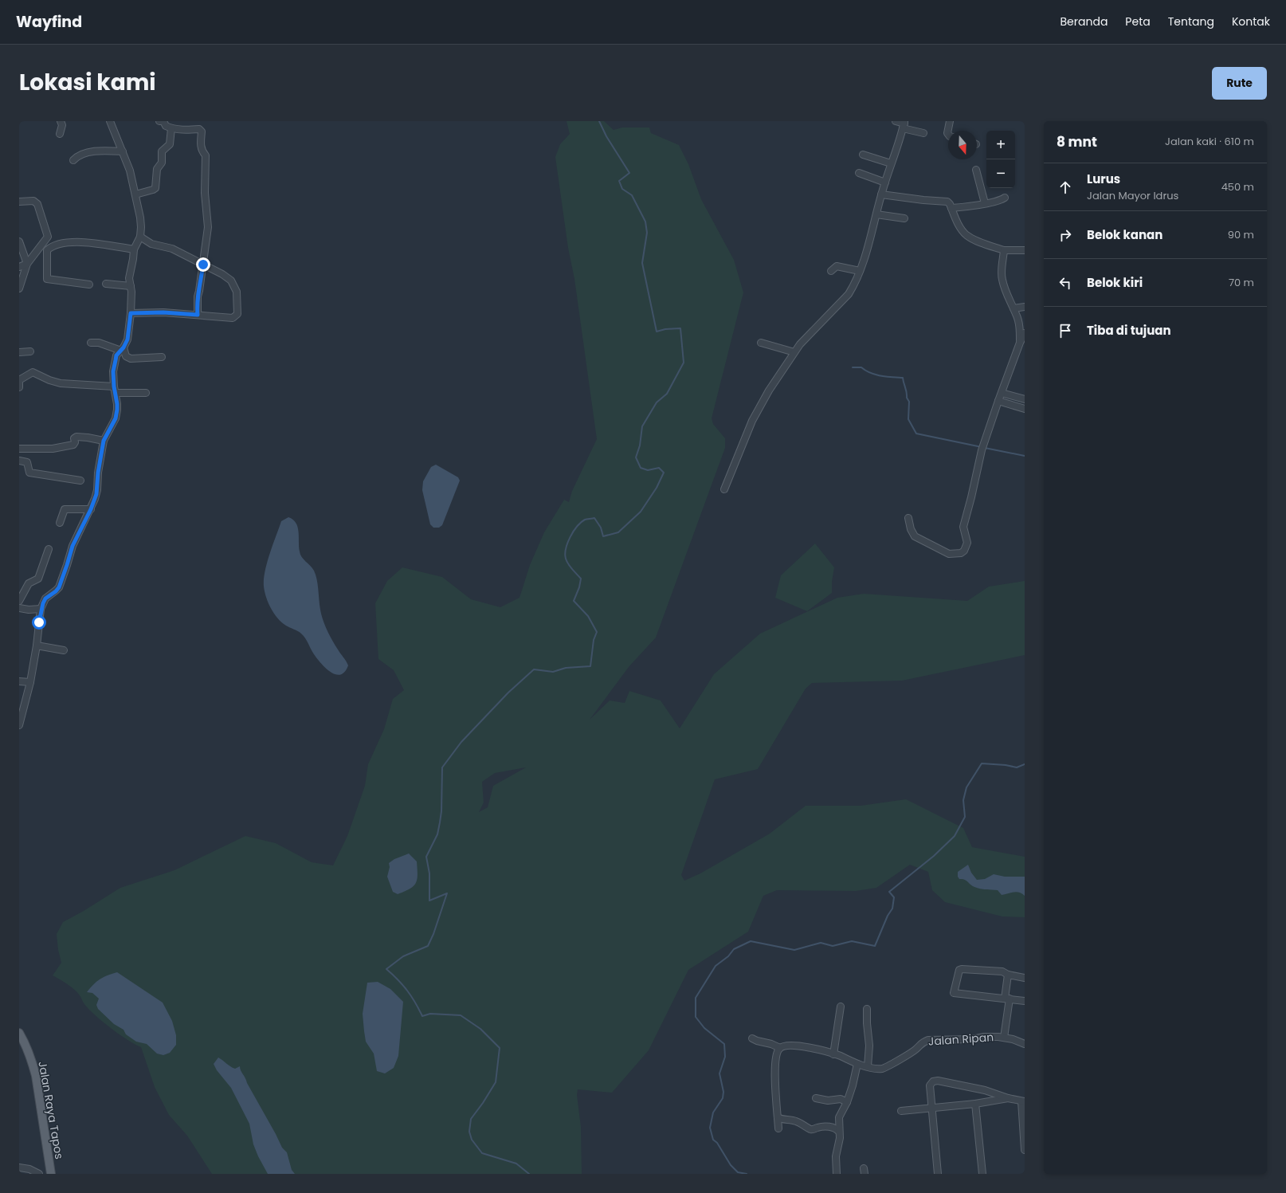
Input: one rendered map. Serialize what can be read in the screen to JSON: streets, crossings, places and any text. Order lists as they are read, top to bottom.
{
  "streets": {
    "main road": ["Jalan Raya Tapos"],
    "street": ["Jalan Ripan"]
  },
  "north": "bottom",
  "page": {
    "header": "Wayfind",
    "nav": [
      "Beranda",
      "Peta",
      "Tentang",
      "Kontak"
    ],
    "title": "Lokasi kami",
    "buttons": "Rute",
    "heading": ["8 mnt", "Jalan kaki · 610 m"],
    "map_buttons": ["+", "−"],
    "list": [
      ["Lurus", "Jalan Mayor Idrus", "450 m"],
      ["Belok kanan", "90 m"],
      ["Belok kiri", "70 m"],
      "Tiba di tujuan"
    ]
  }
}
